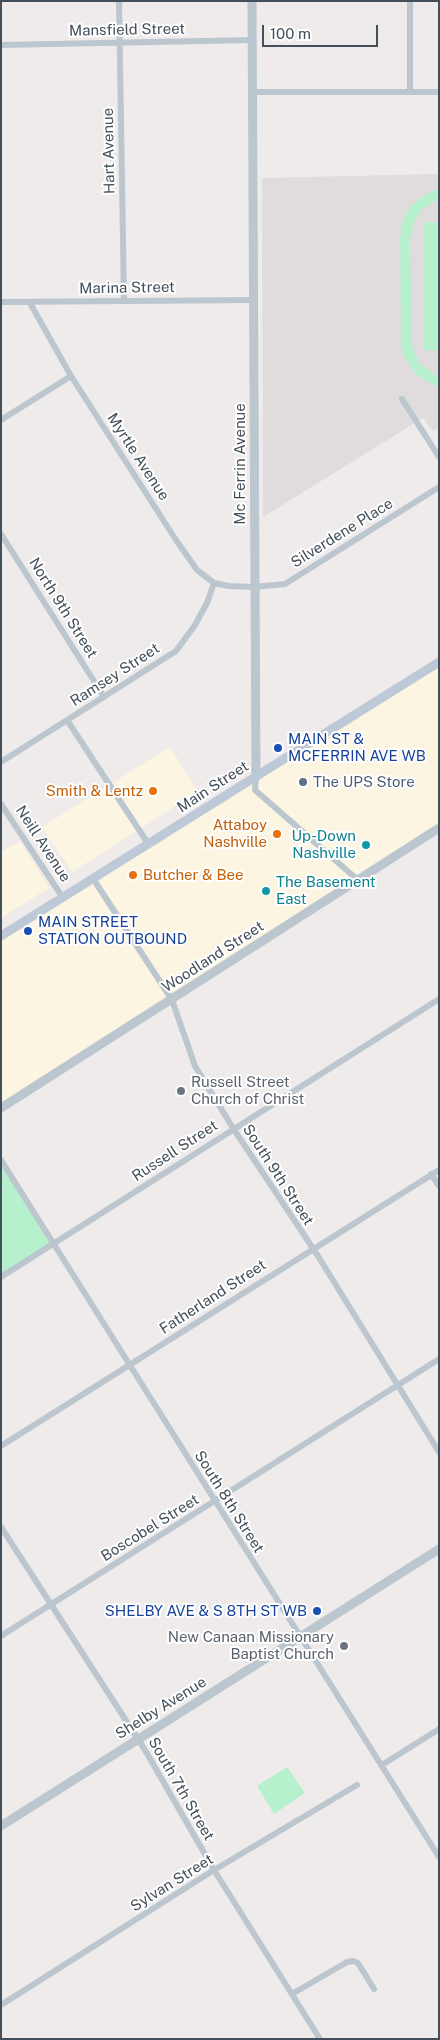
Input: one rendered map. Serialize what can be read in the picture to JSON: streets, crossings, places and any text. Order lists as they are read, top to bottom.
{
  "streets": {
    "main road": ["Main Street"],
    "street": [
      "Mansfield Street",
      "Hart Avenue",
      "Marina Street",
      "Myrtle Avenue",
      "Mc Ferrin Avenue",
      "Silverdene Place",
      "North 9th Street",
      "Ramsey Street",
      "Neill Avenue",
      "Woodland Street",
      "Russell Street",
      "South 9th Street",
      "Fatherland Street",
      "South 8th Street",
      "Boscobel Street",
      "Shelby Avenue",
      "South 7th Street",
      "Sylvan Street"
    ]
  },
  "crossings": [
    ["Mansfield Street", "Hart Avenue"],
    ["Mansfield Street", "Mc Ferrin Avenue"],
    ["Hart Avenue", "Marina Street"],
    ["Marina Street", "Myrtle Avenue"],
    ["Marina Street", "Mc Ferrin Avenue"],
    ["Myrtle Avenue", "Ramsey Street"],
    ["Mc Ferrin Avenue", "Silverdene Place"],
    ["Mc Ferrin Avenue", "Main Street"],
    ["Mc Ferrin Avenue", "Woodland Street"],
    ["North 9th Street", "Ramsey Street"],
    ["Main Street", "Neill Avenue"],
    ["Main Street", "South 9th Street"],
    ["Woodland Street", "South 9th Street"],
    ["Russell Street", "South 9th Street"],
    ["Russell Street", "South 8th Street"],
    ["South 9th Street", "Fatherland Street"],
    ["South 9th Street", "Boscobel Street"],
    ["Fatherland Street", "South 8th Street"],
    ["South 8th Street", "Boscobel Street"],
    ["South 8th Street", "Shelby Avenue"],
    ["Boscobel Street", "South 7th Street"],
    ["Shelby Avenue", "South 7th Street"],
    ["South 7th Street", "Sylvan Street"]
  ],
  "places": [
    "MAIN ST & MCFERRIN AVE WB",
    "The UPS Store",
    "Smith & Lentz",
    "Attaboy Nashville",
    "Up-Down Nashville",
    "Butcher & Bee",
    "The Basement East",
    "MAIN STREET STATION OUTBOUND",
    "Russell Street Church of Christ",
    "SHELBY AVE & S 8TH ST WB",
    "New Canaan Missionary Baptist Church"
  ],
  "scale_bar": "100 m"
}
